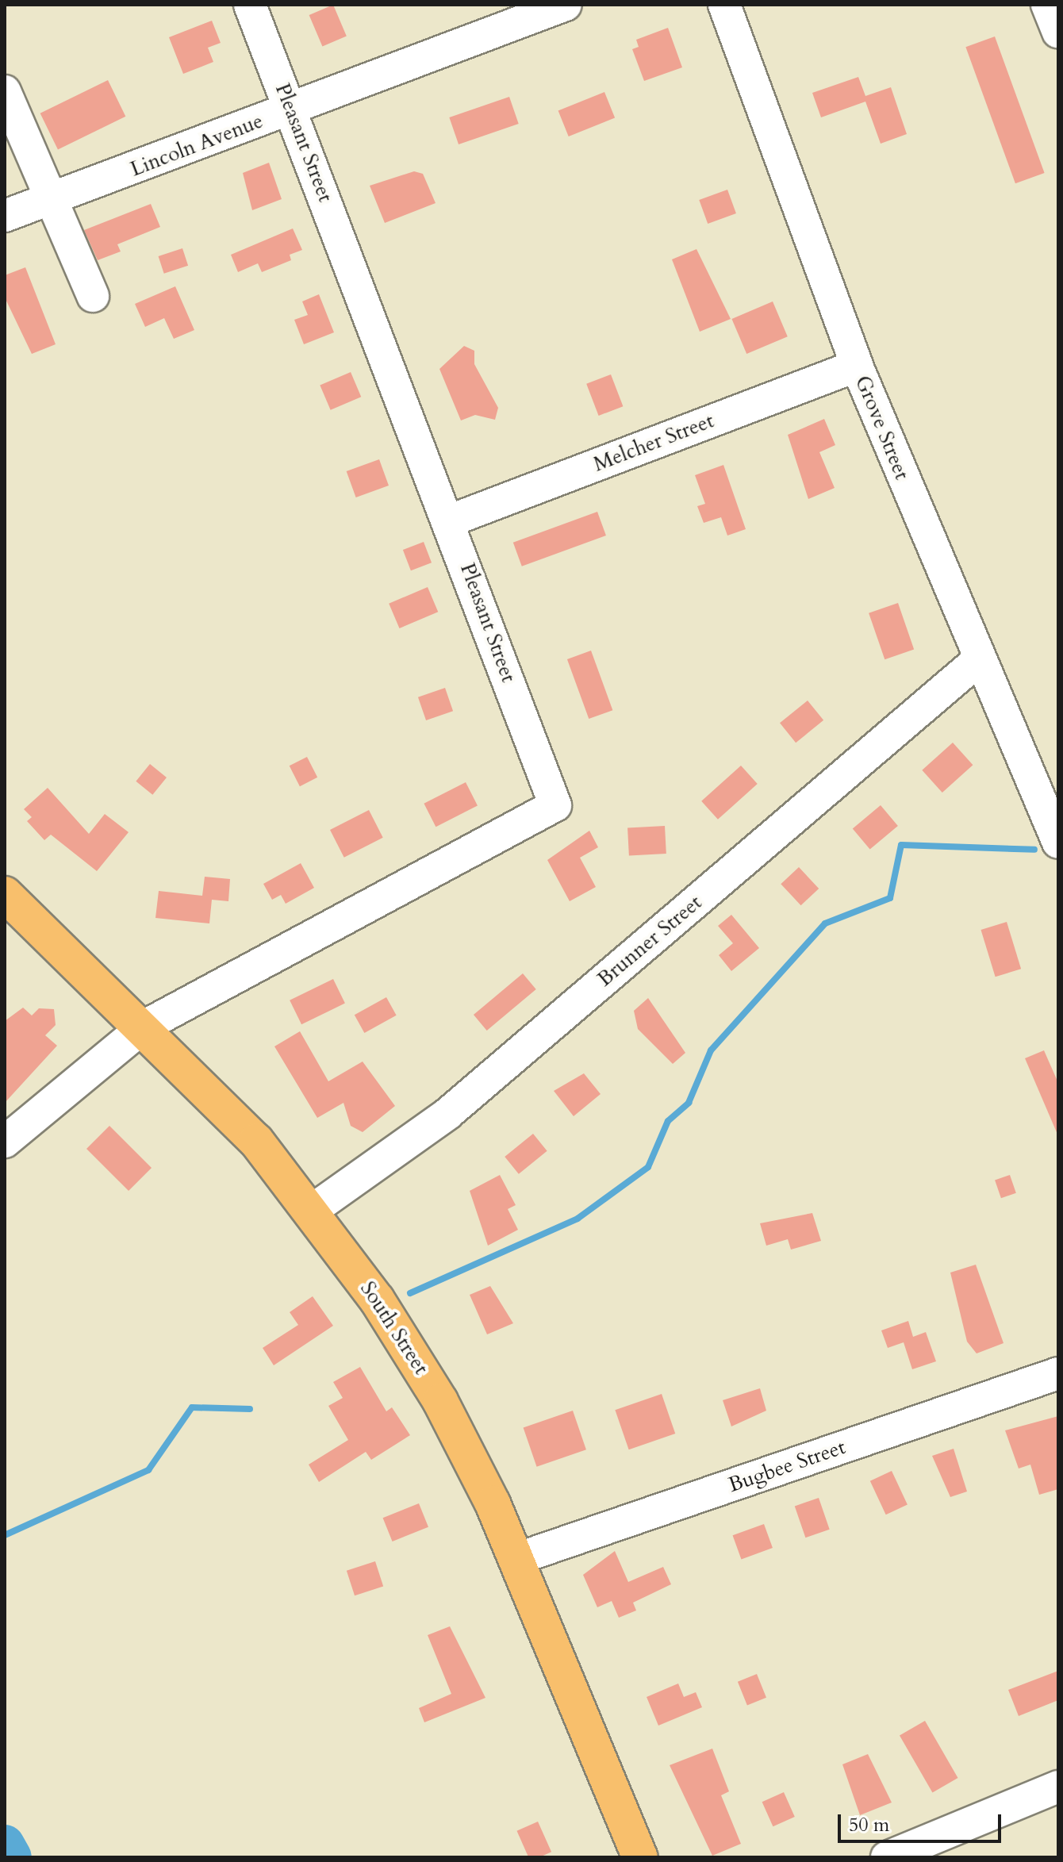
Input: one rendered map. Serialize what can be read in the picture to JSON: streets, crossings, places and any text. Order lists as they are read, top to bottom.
{
  "streets": {
    "main road": ["South Street"],
    "street": [
      "Pleasant Street",
      "Lincoln Avenue",
      "Grove Street",
      "Melcher Street",
      "Brunner Street",
      "Bugbee Street"
    ]
  },
  "crossings": [
    ["Pleasant Street", "Lincoln Avenue"],
    ["Pleasant Street", "Melcher Street"],
    ["Pleasant Street", "South Street"],
    ["Grove Street", "Melcher Street"],
    ["Grove Street", "Brunner Street"],
    ["Brunner Street", "South Street"],
    ["South Street", "Bugbee Street"]
  ],
  "scale_bar": "50 m"
}
